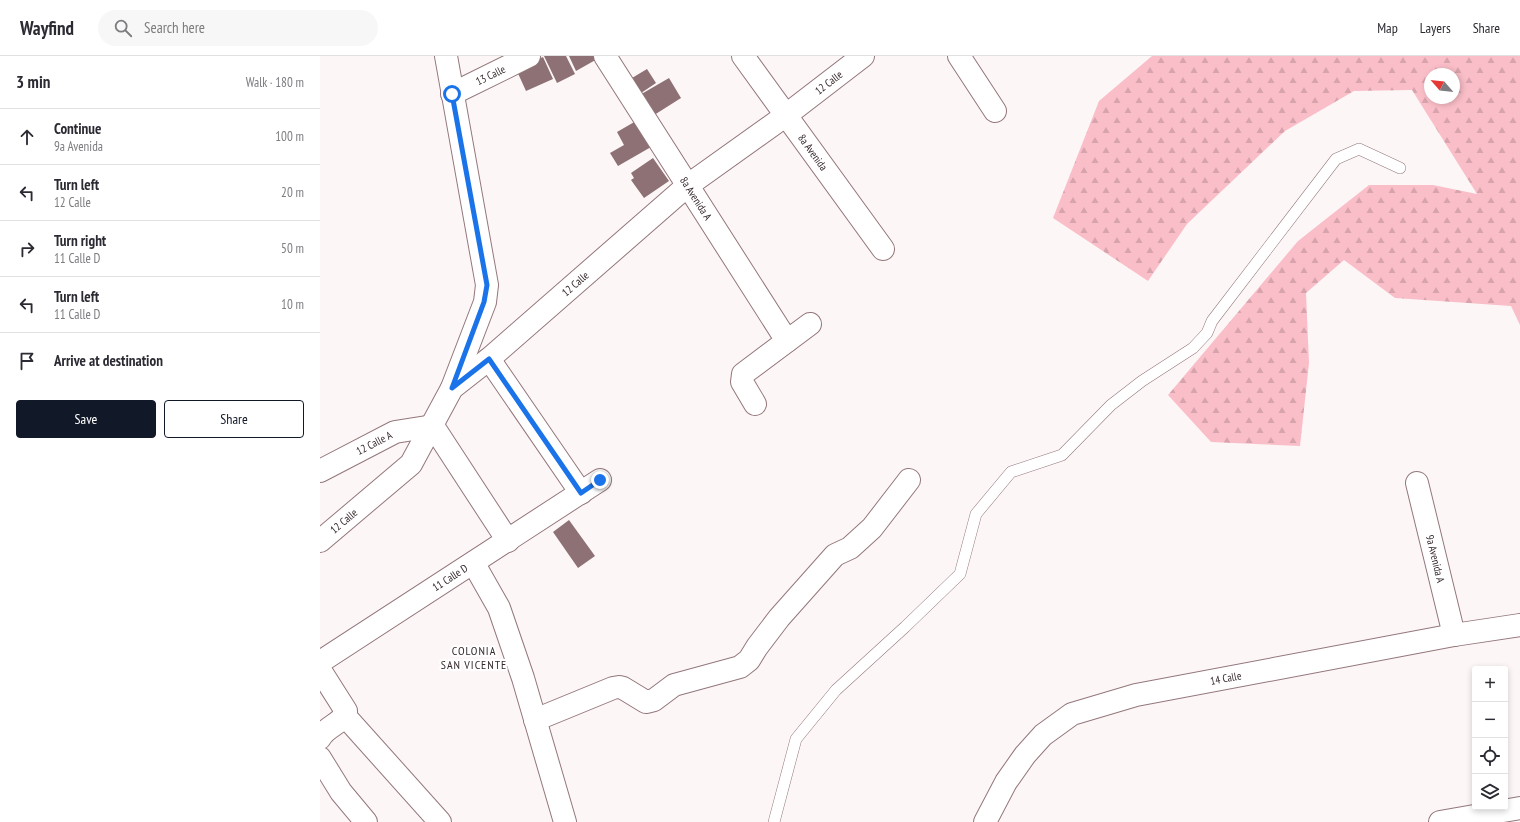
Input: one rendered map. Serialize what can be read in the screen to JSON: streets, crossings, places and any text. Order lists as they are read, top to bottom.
{
  "streets": {
    "street": [
      "13 Calle",
      "12 Calle",
      "8a Avenida",
      "8a Avenida A",
      "12 Calle A",
      "9a Avenida A",
      "11 Calle D",
      "14 Calle"
    ]
  },
  "crossings": [
    ["12 Calle", "8a Avenida"],
    ["12 Calle", "8a Avenida A"],
    ["12 Calle", "12 Calle A"],
    ["9a Avenida A", "14 Calle"]
  ],
  "districts": ["COLONIA SAN VICENTE"],
  "north": "top left",
  "page": {
    "header": "Wayfind",
    "search": "Search here",
    "nav": ["Map", "Layers", "Share"],
    "heading": ["3 min", "Walk · 180 m"],
    "list": [
      ["Continue", "9a Avenida", "100 m"],
      ["Turn left", "12 Calle", "20 m"],
      ["Turn right", "11 Calle D", "50 m"],
      ["Turn left", "11 Calle D", "10 m"],
      "Arrive at destination"
    ],
    "buttons": ["Save", "Share"],
    "map_buttons": ["+", "−"]
  }
}
